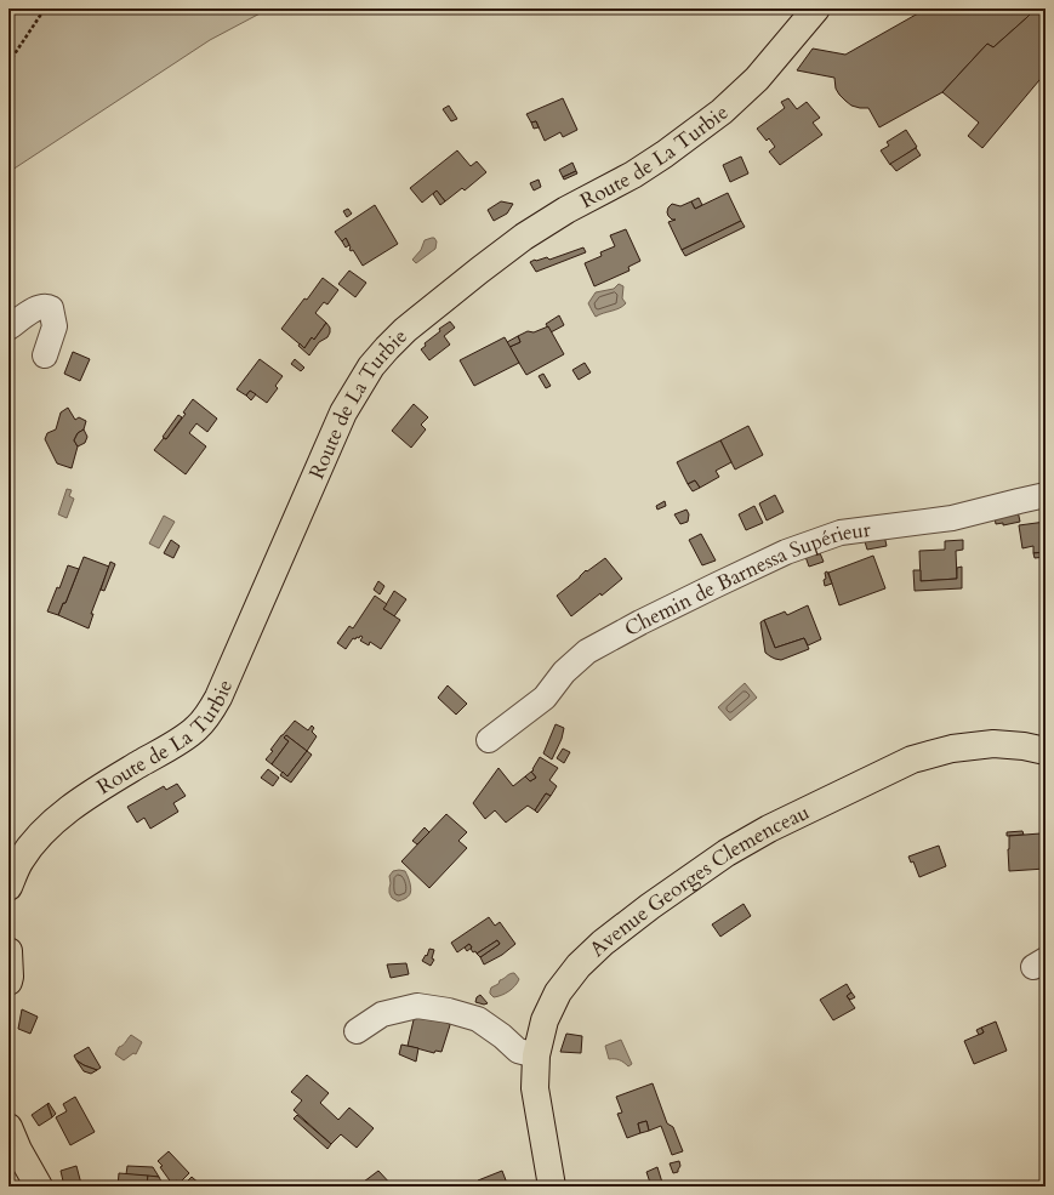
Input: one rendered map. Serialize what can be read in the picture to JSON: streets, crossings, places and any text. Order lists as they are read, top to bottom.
{
  "streets": {
    "main road": ["Route de La Turbie", "Avenue Georges Clemenceau"],
    "street": ["Chemin de Barnessa Supérieur"]
  }
}
